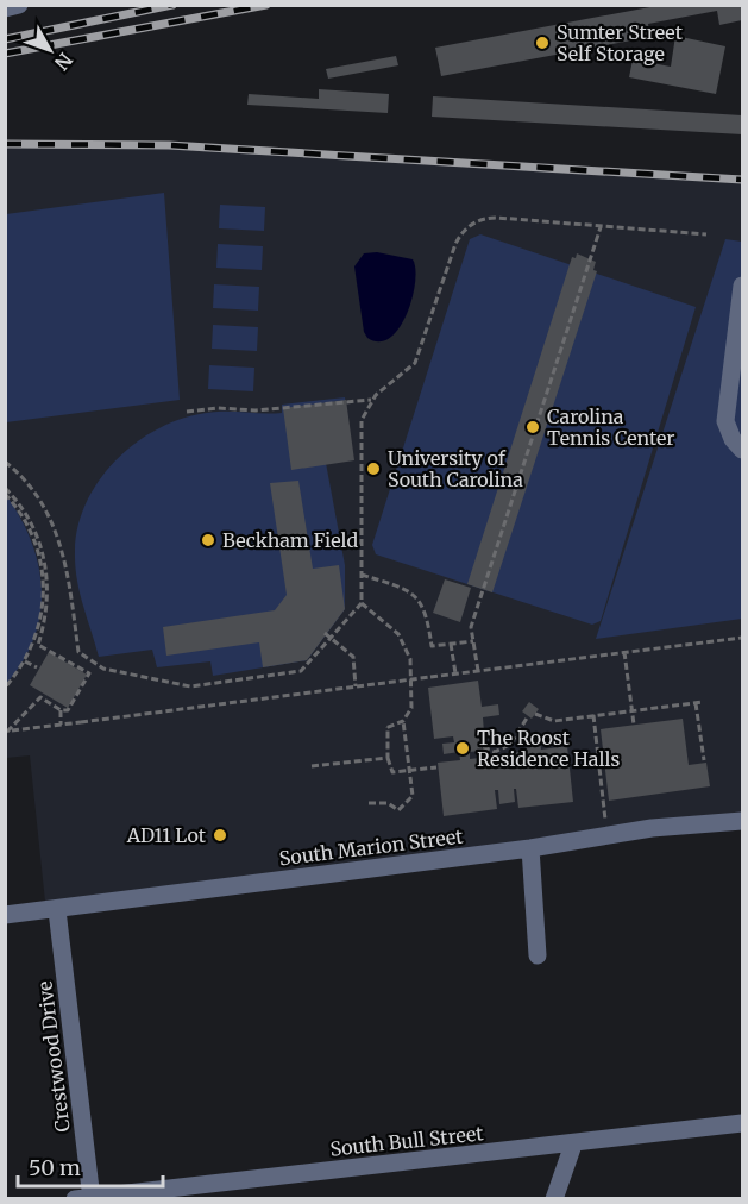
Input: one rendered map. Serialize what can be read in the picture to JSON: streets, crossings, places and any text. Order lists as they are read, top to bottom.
{
  "streets": {
    "street": ["South Marion Street", "Crestwood Drive", "South Bull Street"]
  },
  "crossings": [
    ["South Marion Street", "Crestwood Drive"],
    ["Crestwood Drive", "South Bull Street"]
  ],
  "places": [
    "Sumter Street Self Storage",
    "Carolina Tennis Center",
    "University of South Carolina",
    "Beckham Field",
    "The Roost Residence Halls",
    "AD11 Lot"
  ],
  "scale_bar": "50 m",
  "north": "bottom right"
}
